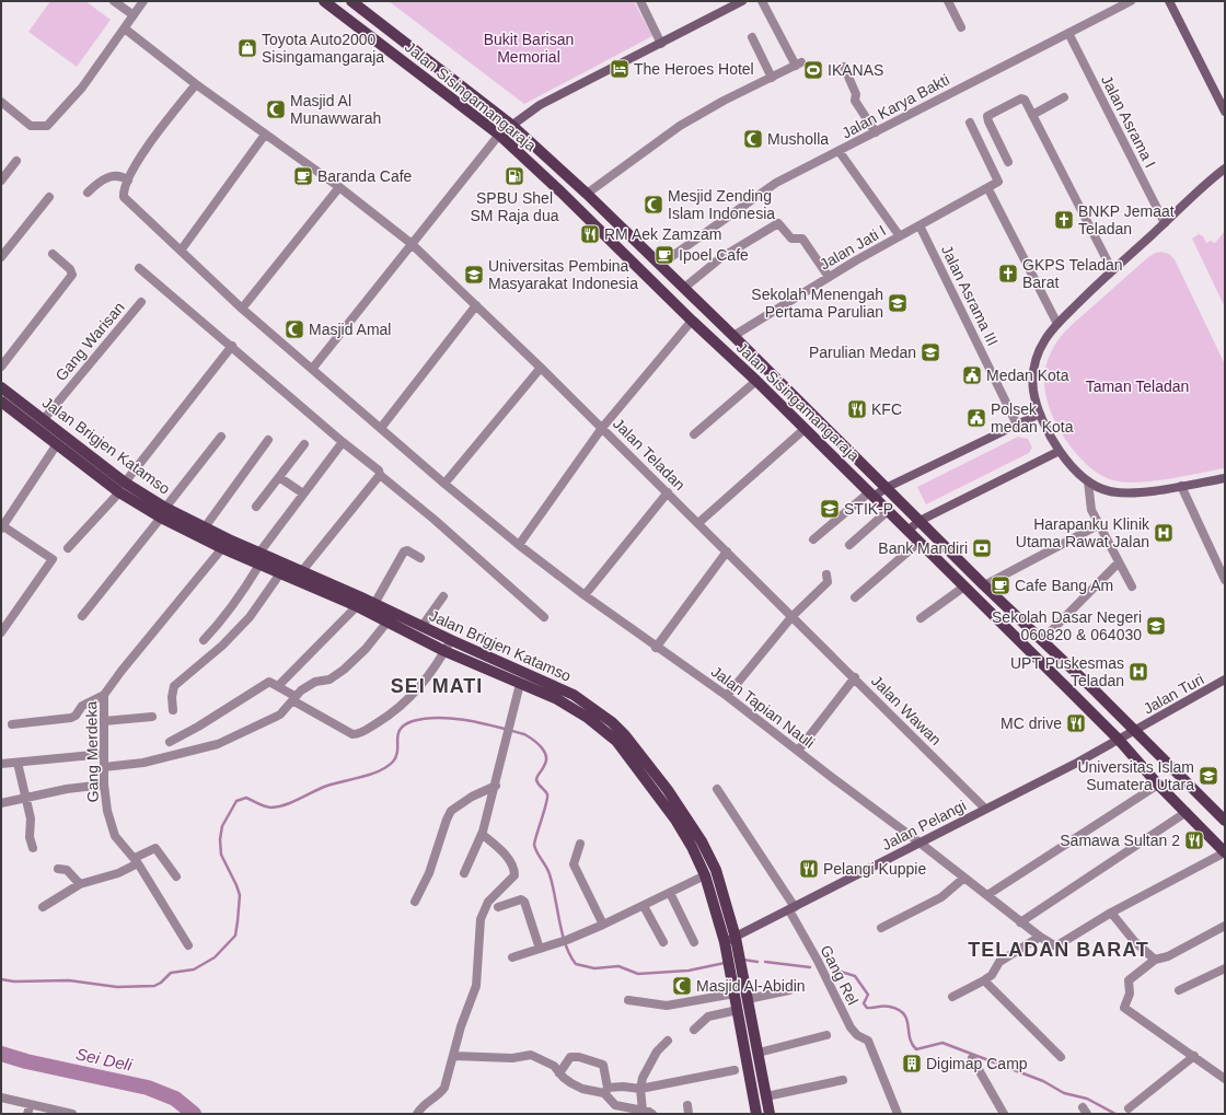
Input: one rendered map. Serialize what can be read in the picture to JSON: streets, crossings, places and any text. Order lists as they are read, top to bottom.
{
  "streets": {
    "main road": ["Jalan Sisingamangaraja", "Jalan Brigjen Katamso"],
    "street": [
      "Jalan Karya Bakti",
      "Jalan Asrama I",
      "Jalan Jati I",
      "Jalan Asrama III",
      "Gang Warisan",
      "Jalan Teladan",
      "Jalan Turi",
      "Jalan Tapian Nauli",
      "Jalan Wawan",
      "Gang Merdeka",
      "Jalan Pelangi",
      "Gang Rel"
    ]
  },
  "crossings": [
    ["Jalan Sisingamangaraja", "Jalan Karya Bakti"],
    ["Jalan Sisingamangaraja", "Jalan Jati I"],
    ["Jalan Sisingamangaraja", "Jalan Turi"],
    ["Jalan Sisingamangaraja", "Jalan Pelangi"],
    ["Jalan Karya Bakti", "Jalan Asrama I"],
    ["Jalan Jati I", "Jalan Asrama III"],
    ["Gang Warisan", "Jalan Brigjen Katamso"],
    ["Jalan Brigjen Katamso", "Gang Merdeka"],
    ["Jalan Brigjen Katamso", "Jalan Pelangi"],
    ["Jalan Teladan", "Jalan Wawan"],
    ["Jalan Turi", "Jalan Pelangi"],
    ["Jalan Tapian Nauli", "Jalan Wawan"],
    ["Jalan Tapian Nauli", "Jalan Pelangi"],
    ["Jalan Wawan", "Jalan Pelangi"],
    ["Jalan Pelangi", "Gang Rel"]
  ],
  "districts": ["SEI MATI", "TELADAN BARAT"],
  "water": ["Sei Deli"],
  "parks": ["Bukit Barisan Memorial", "Taman Teladan"],
  "places": {
    "shop": ["Toyota Auto2000 Sisingamangaraja"],
    "hotel": ["The Heroes Hotel"],
    "sports": ["IKANAS"],
    "mosque": [
      "Masjid Al Munawwarah",
      "Musholla",
      "Mesjid Zending Islam Indonesia",
      "Masjid Amal",
      "Masjid Al-Abidin"
    ],
    "cafe": ["Baranda Cafe", "Ipoel Cafe", "Cafe Bang Am"],
    "fuel station": ["SPBU Shel SM Raja dua"],
    "church": ["BNKP Jemaat Teladan", "GKPS Teladan Barat"],
    "restaurant": [
      "RM Aek Zamzam",
      "KFC",
      "MC drive",
      "Samawa Sultan 2",
      "Pelangi Kuppie"
    ],
    "school or university": [
      "Universitas Pembina Masyarakat Indonesia",
      "Sekolah Menengah Pertama Parulian",
      "Parulian Medan",
      "STIK-P",
      "Sekolah Dasar Negeri 060820 & 064030",
      "Universitas Islam Sumatera Utara"
    ],
    "public building": ["Medan Kota", "Polsek medan Kota"],
    "hospital": ["Harapanku Klinik Utama Rawat Jalan", "UPT Puskesmas Teladan"],
    "bank": ["Bank Mandiri"],
    "building": ["Digimap Camp"]
  }
}
